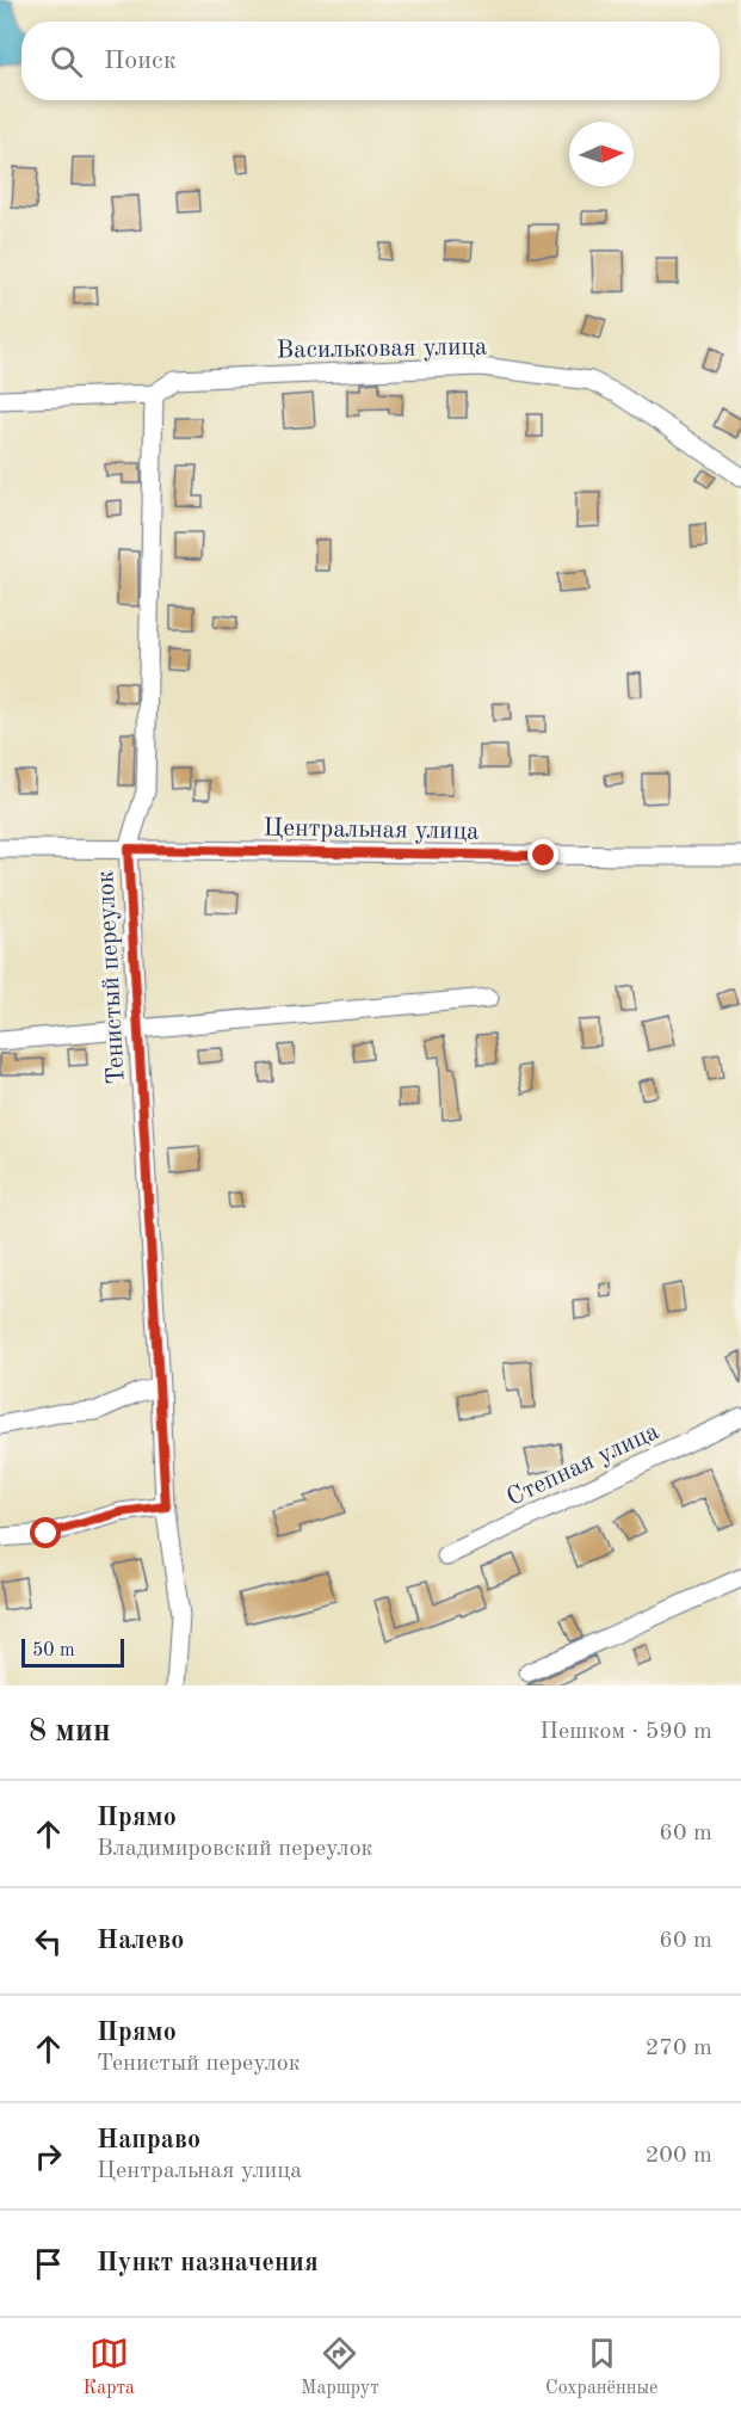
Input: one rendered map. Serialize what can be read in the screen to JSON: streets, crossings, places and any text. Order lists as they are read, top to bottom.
{
  "streets": {
    "street": [
      "Васильковая улица",
      "Центральная улица",
      "Тенистый переулок",
      "Степная улица"
    ]
  },
  "crossings": [
    ["Васильковая улица", "Тенистый переулок"],
    ["Центральная улица", "Тенистый переулок"]
  ],
  "scale_bar": "50 m",
  "north": "right",
  "page": {
    "search": "Поиск",
    "scale": "50 m",
    "heading": ["8 мин", "Пешком · 590 m"],
    "list": [
      ["Прямо", "Владимировский переулок", "60 m"],
      ["Налево", "60 m"],
      ["Прямо", "Тенистый переулок", "270 m"],
      ["Направо", "Центральная улица", "200 m"],
      "Пункт назначения"
    ],
    "nav": ["Карта", "Маршрут", "Сохранённые"]
  }
}
